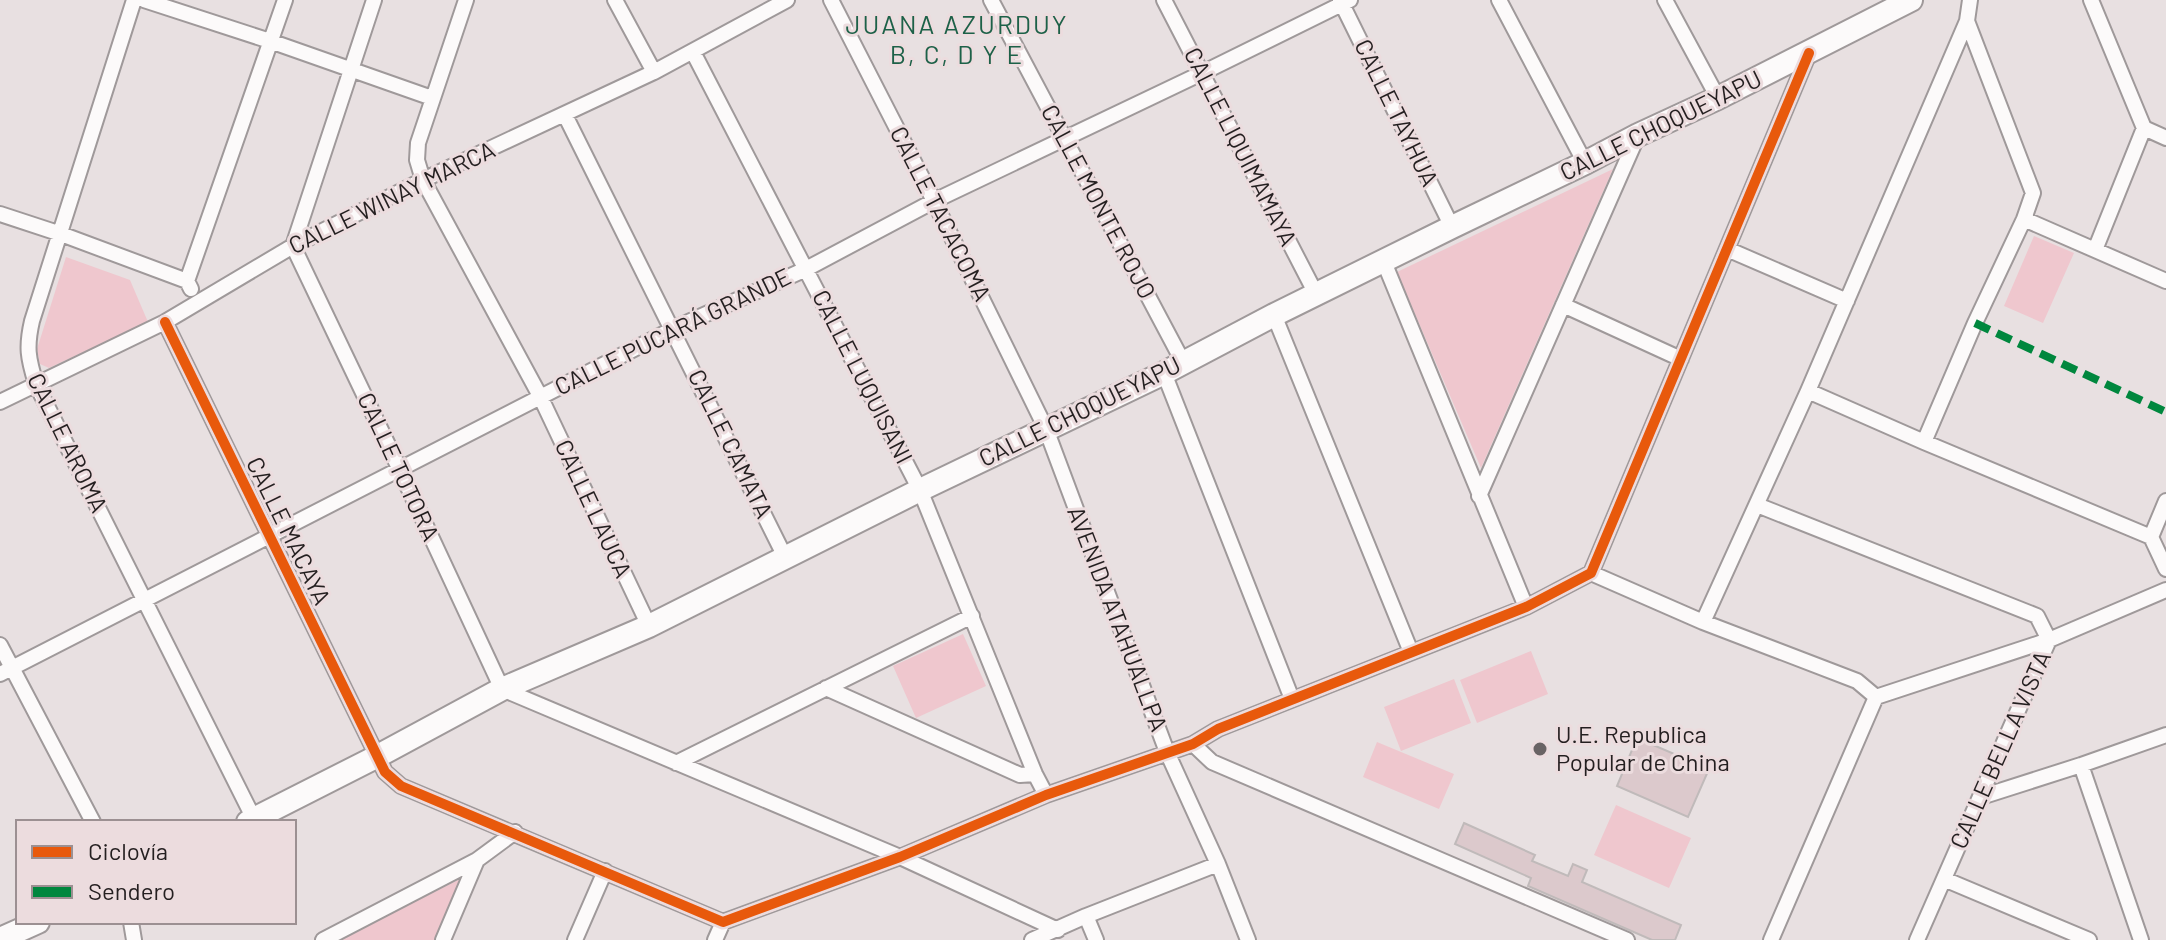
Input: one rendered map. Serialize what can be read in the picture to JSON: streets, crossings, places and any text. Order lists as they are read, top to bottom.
{
  "streets": {
    "street": [
      "CALLE TAYHUA",
      "CALLE CHOQUEYAPU",
      "CALLE LIQUIMAMAYA",
      "CALLE WINAY MARCA",
      "CALLE MONTE ROJO",
      "CALLE TACACOMA",
      "CALLE PUCARÁ GRANDE",
      "CALLE LUQUISANI",
      "CALLE AROMA",
      "CALLE CAMATA",
      "CALLE TOTORA",
      "CALLE LAUCA",
      "CALLE MACAYA",
      "AVENIDA ATAHUALLPA",
      "CALLE BELLA VISTA"
    ]
  },
  "crossings": [
    ["CALLE TAYHUA", "CALLE CHOQUEYAPU"],
    ["CALLE TAYHUA", "CALLE PUCARÁ GRANDE"],
    ["CALLE CHOQUEYAPU", "CALLE LIQUIMAMAYA"],
    ["CALLE CHOQUEYAPU", "CALLE MONTE ROJO"],
    ["CALLE CHOQUEYAPU", "CALLE TACACOMA"],
    ["CALLE CHOQUEYAPU", "CALLE LUQUISANI"],
    ["CALLE CHOQUEYAPU", "CALLE AROMA"],
    ["CALLE CHOQUEYAPU", "CALLE CAMATA"],
    ["CALLE CHOQUEYAPU", "CALLE TOTORA"],
    ["CALLE CHOQUEYAPU", "CALLE LAUCA"],
    ["CALLE CHOQUEYAPU", "CALLE MACAYA"],
    ["CALLE CHOQUEYAPU", "AVENIDA ATAHUALLPA"],
    ["CALLE LIQUIMAMAYA", "CALLE PUCARÁ GRANDE"],
    ["CALLE WINAY MARCA", "CALLE LUQUISANI"],
    ["CALLE WINAY MARCA", "CALLE AROMA"],
    ["CALLE WINAY MARCA", "CALLE CAMATA"],
    ["CALLE WINAY MARCA", "CALLE TOTORA"],
    ["CALLE WINAY MARCA", "CALLE LAUCA"],
    ["CALLE WINAY MARCA", "CALLE MACAYA"],
    ["CALLE MONTE ROJO", "CALLE PUCARÁ GRANDE"],
    ["CALLE TACACOMA", "CALLE PUCARÁ GRANDE"],
    ["CALLE TACACOMA", "AVENIDA ATAHUALLPA"],
    ["CALLE PUCARÁ GRANDE", "CALLE LUQUISANI"],
    ["CALLE PUCARÁ GRANDE", "CALLE AROMA"],
    ["CALLE PUCARÁ GRANDE", "CALLE CAMATA"],
    ["CALLE PUCARÁ GRANDE", "CALLE TOTORA"],
    ["CALLE PUCARÁ GRANDE", "CALLE LAUCA"],
    ["CALLE PUCARÁ GRANDE", "CALLE MACAYA"]
  ],
  "districts": ["JUANA AZURDUY B, C, D Y E"],
  "places": ["U.E. Republica Popular de China"],
  "legend": ["Ciclovía", "Sendero"]
}
